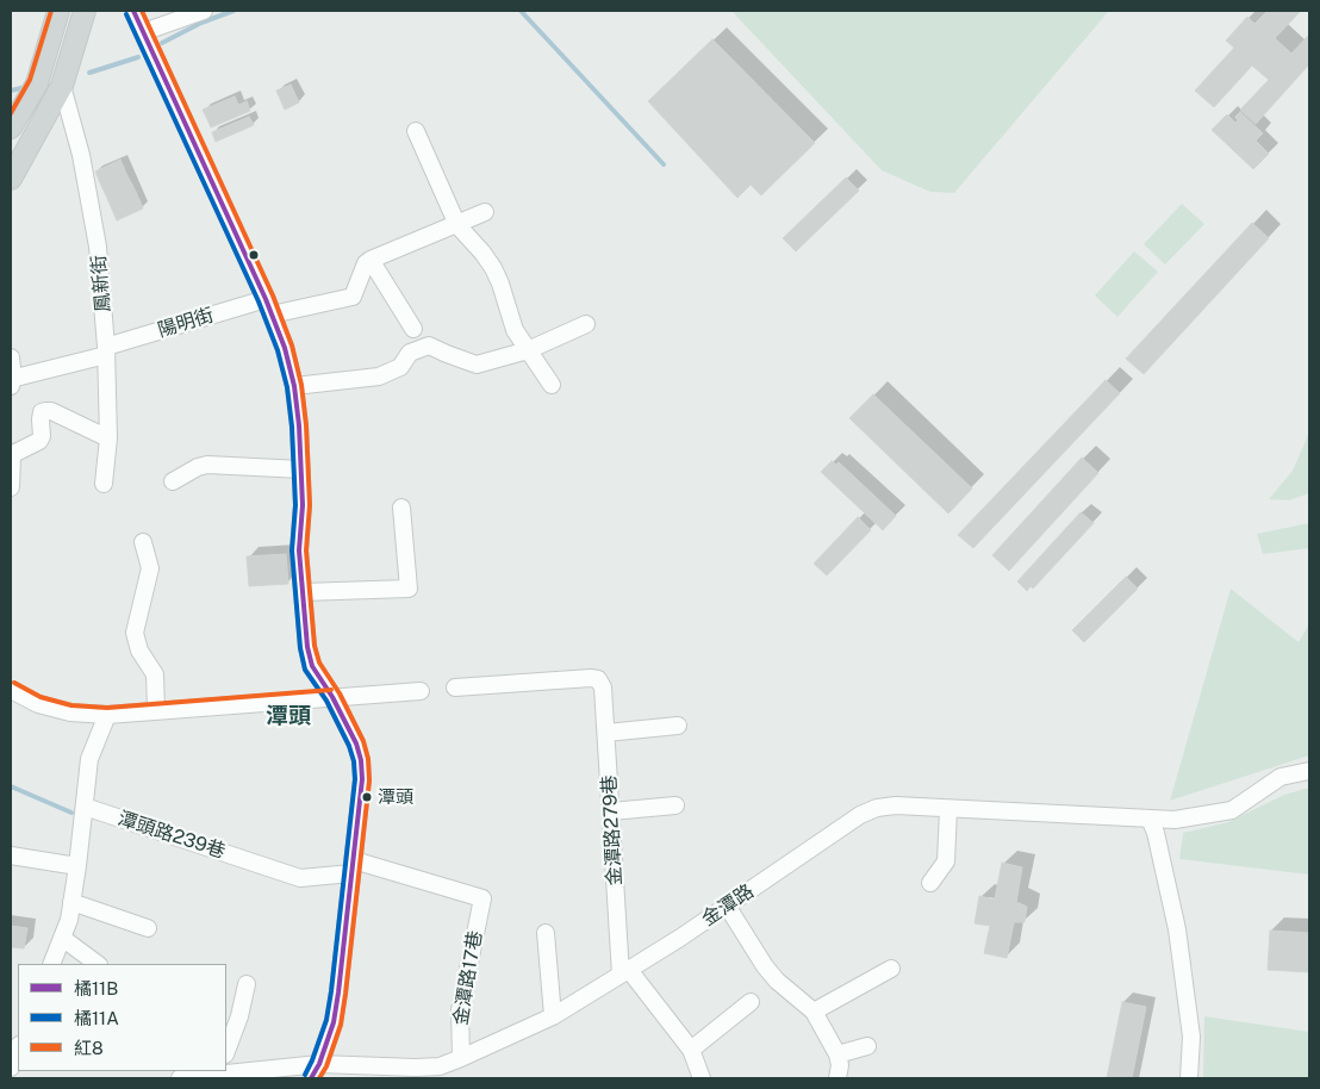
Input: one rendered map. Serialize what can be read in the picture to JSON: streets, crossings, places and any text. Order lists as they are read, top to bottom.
{
  "streets": {
    "street": [
      "鳳新街",
      "陽明街",
      "金潭路279巷",
      "潭頭路239巷",
      "金潭路",
      "金潭路17巷"
    ]
  },
  "crossings": [
    ["鳳新街", "陽明街"],
    ["金潭路279巷", "金潭路"],
    ["潭頭路239巷", "金潭路17巷"],
    ["金潭路", "金潭路17巷"]
  ],
  "districts": ["潭頭"],
  "places": ["潭頭"],
  "lines": ["transit line 橘11B", "transit line 紅8", "transit line 橘11A"],
  "legend": ["橘11B", "橘11A", "紅8"]
}
